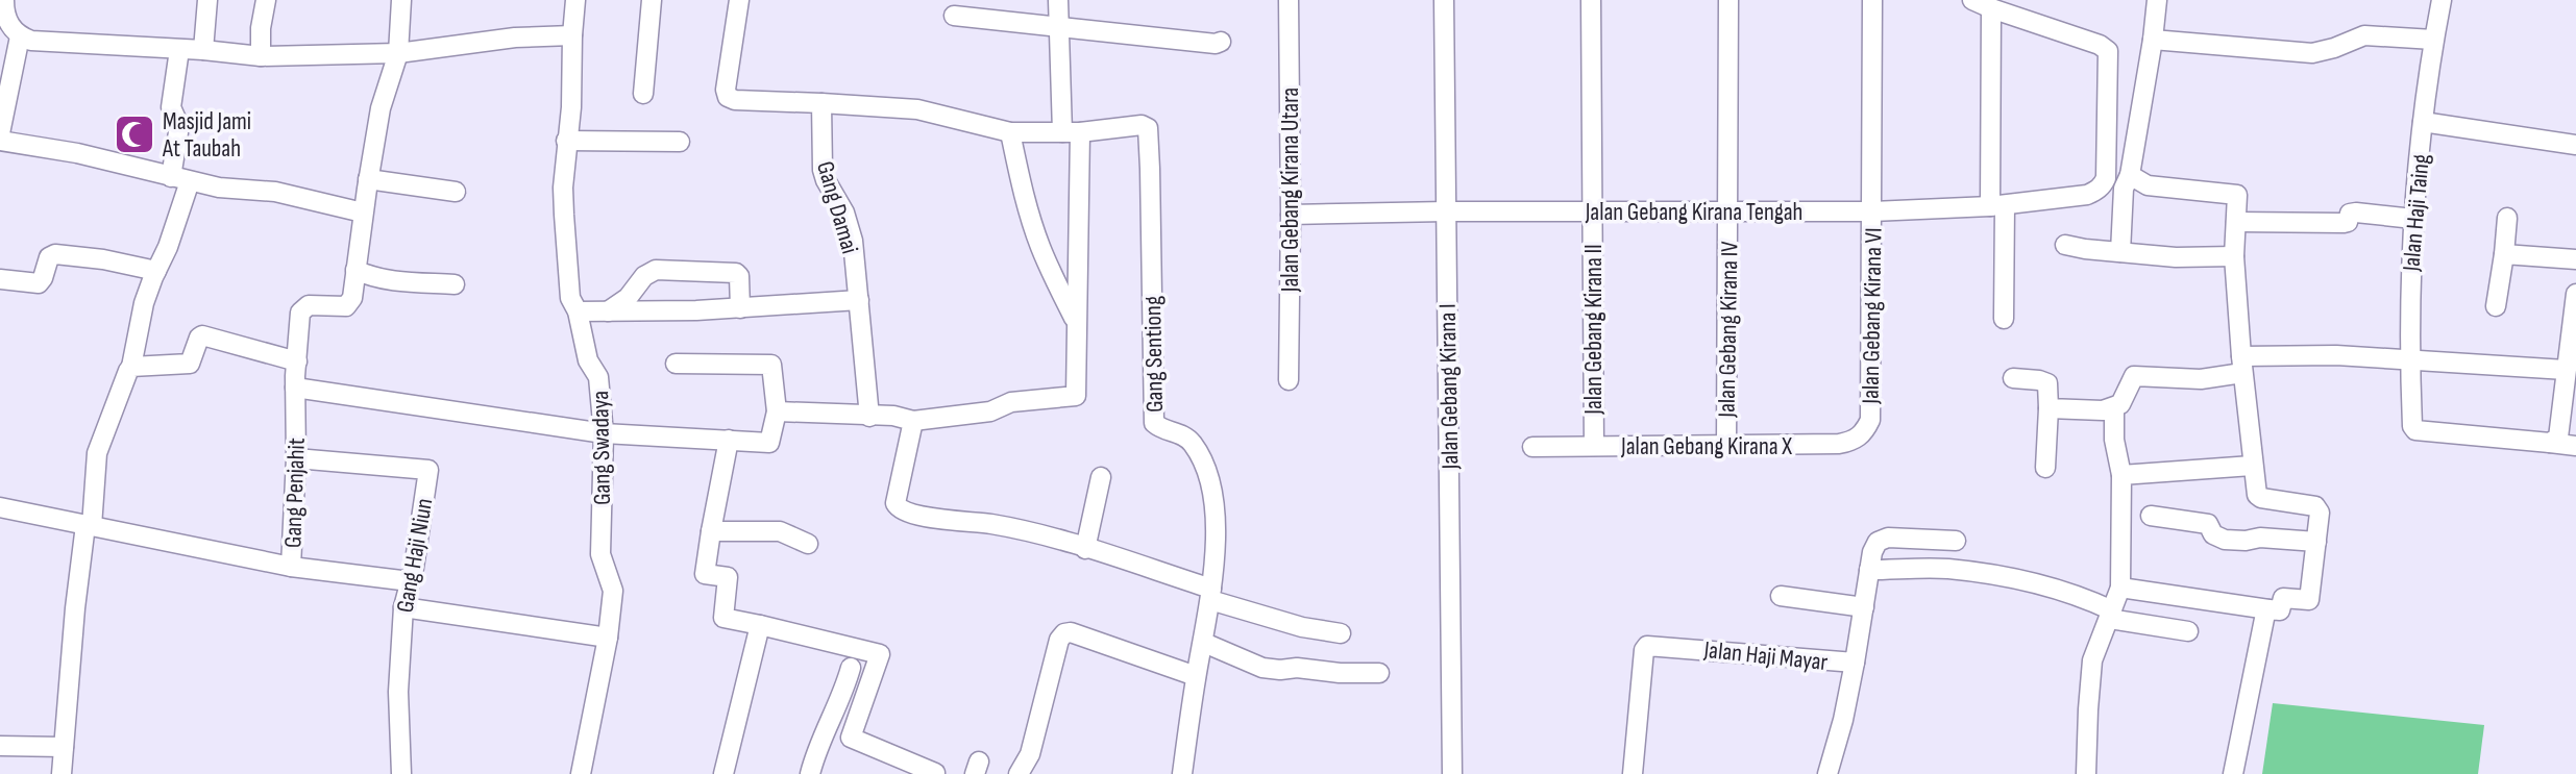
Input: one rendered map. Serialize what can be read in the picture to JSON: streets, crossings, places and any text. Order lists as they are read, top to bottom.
{
  "streets": {
    "street": [
      "Jalan Gebang Kirana Utara",
      "Gang Damai",
      "Jalan Gebang Kirana Tengah",
      "Jalan Haji Taing",
      "Jalan Gebang Kirana VI",
      "Jalan Gebang Kirana II",
      "Jalan Gebang Kirana IV",
      "Gang Sentiong",
      "Jalan Gebang Kirana I",
      "Jalan Gebang Kirana X",
      "Gang Swadaya",
      "Gang Penjahit",
      "Gang Haji Niun",
      "Jalan Haji Mayar"
    ]
  },
  "crossings": [
    ["Jalan Gebang Kirana Utara", "Jalan Gebang Kirana Tengah"],
    ["Gang Damai", "Gang Sentiong"],
    ["Jalan Gebang Kirana Tengah", "Jalan Gebang Kirana VI"],
    ["Jalan Gebang Kirana Tengah", "Jalan Gebang Kirana II"],
    ["Jalan Gebang Kirana Tengah", "Jalan Gebang Kirana IV"],
    ["Jalan Gebang Kirana Tengah", "Jalan Gebang Kirana I"],
    ["Jalan Gebang Kirana VI", "Jalan Gebang Kirana X"],
    ["Jalan Gebang Kirana II", "Jalan Gebang Kirana X"],
    ["Jalan Gebang Kirana IV", "Jalan Gebang Kirana X"],
    ["Gang Penjahit", "Gang Haji Niun"]
  ],
  "places": {
    "mosque": ["Masjid Jami At Taubah"]
  }
}
